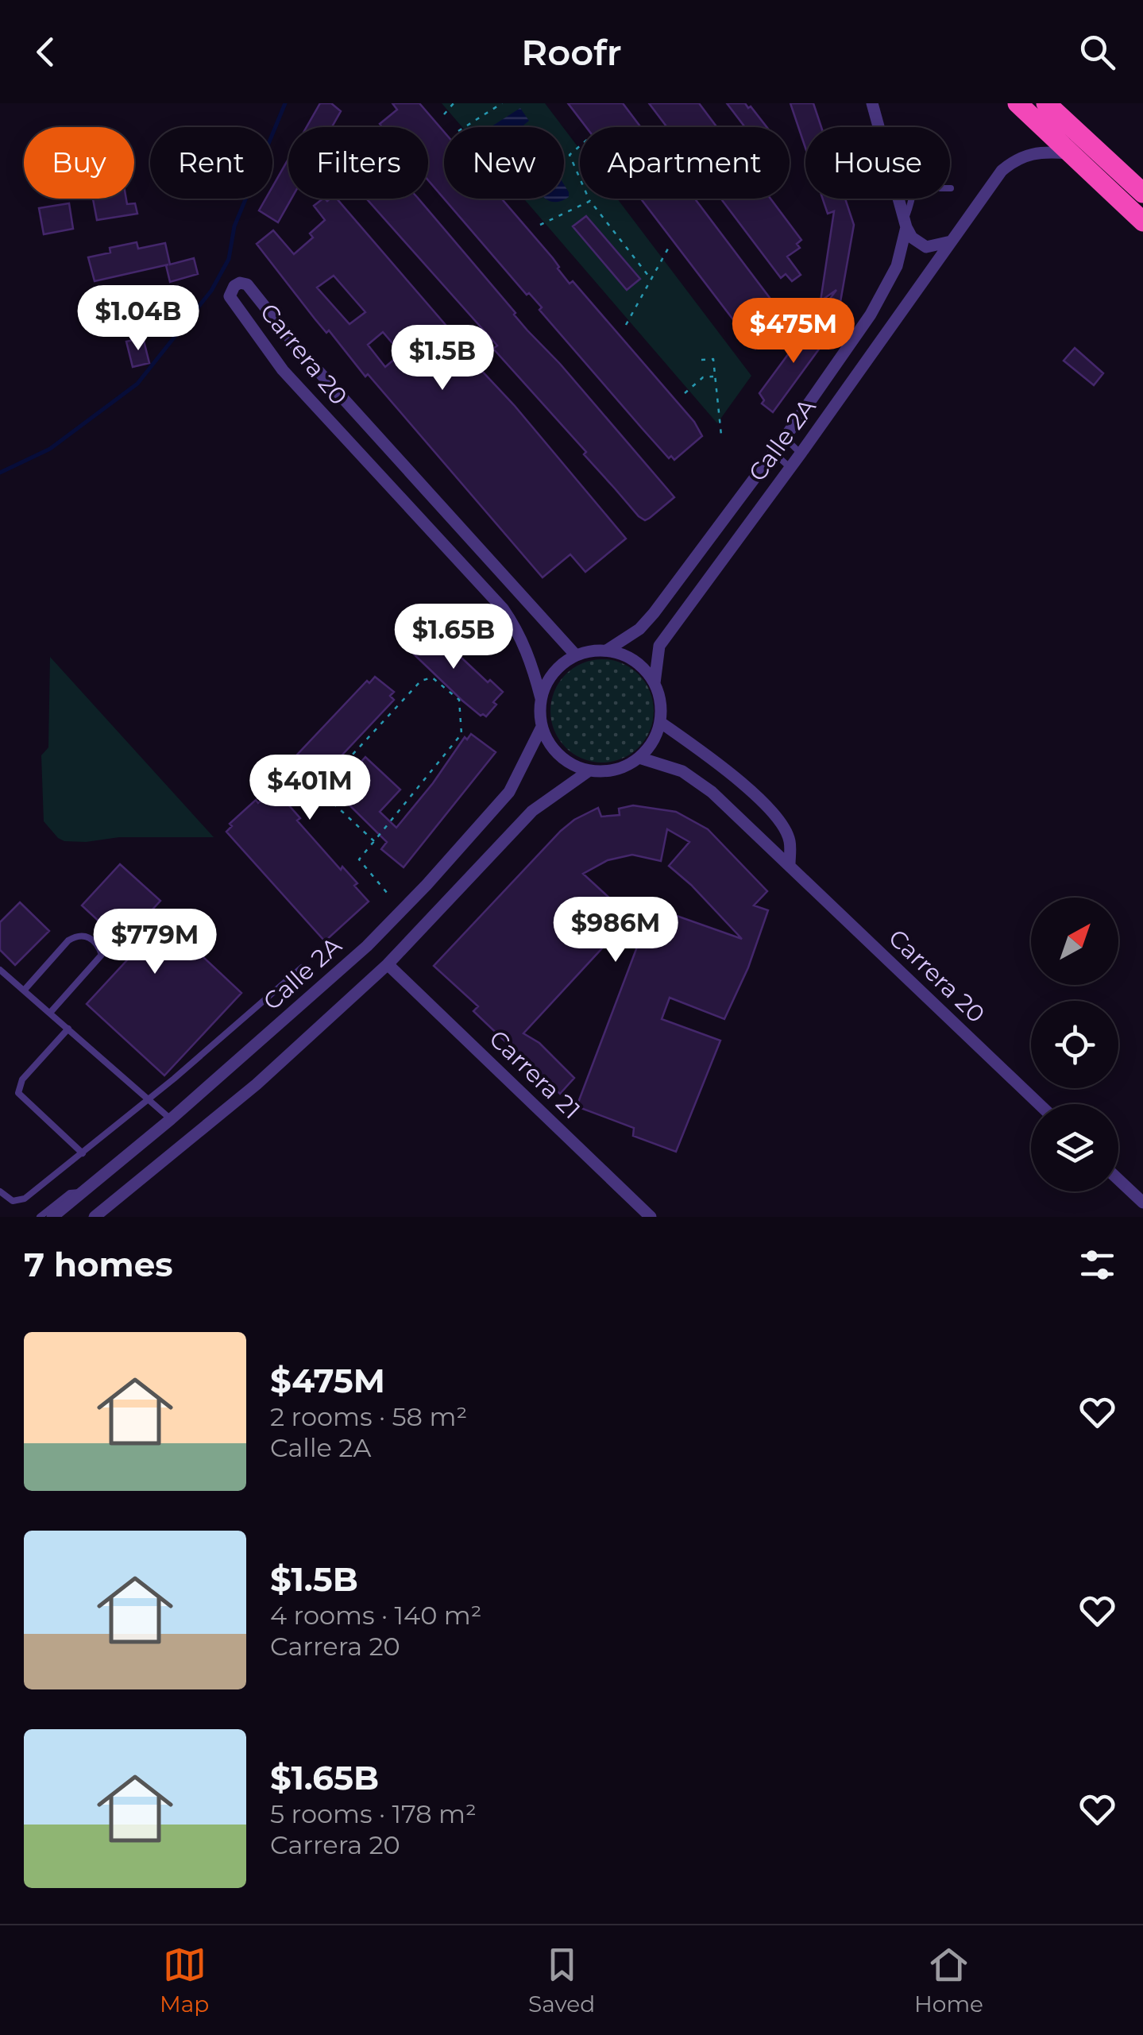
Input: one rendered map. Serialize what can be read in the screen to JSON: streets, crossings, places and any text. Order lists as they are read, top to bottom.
{
  "streets": {
    "street": ["Carrera 20", "Calle 2A", "Carrera 21"]
  },
  "crossings": [
    ["Carrera 20", "Calle 2A"],
    ["Calle 2A", "Carrera 21"]
  ],
  "north": "top right",
  "page": {
    "header": "Roofr",
    "chip": [
      "Buy",
      "Rent",
      "Filters",
      "New",
      "Apartment",
      "House"
    ],
    "price": [
      "$1.04B",
      "$475M",
      "$1.5B",
      "$1.65B",
      "$401M",
      "$986M",
      "$779M"
    ],
    "heading": "7 homes",
    "list": [
      {
        "name": "$475M",
        "note": "2 rooms · 58 m² · Calle 2A"
      },
      {
        "name": "$1.5B",
        "note": "4 rooms · 140 m² · Carrera 20"
      },
      {
        "name": "$1.65B",
        "note": "5 rooms · 178 m² · Carrera 20"
      }
    ],
    "tabs": ["Map", "Saved", "Home"]
  }
}
